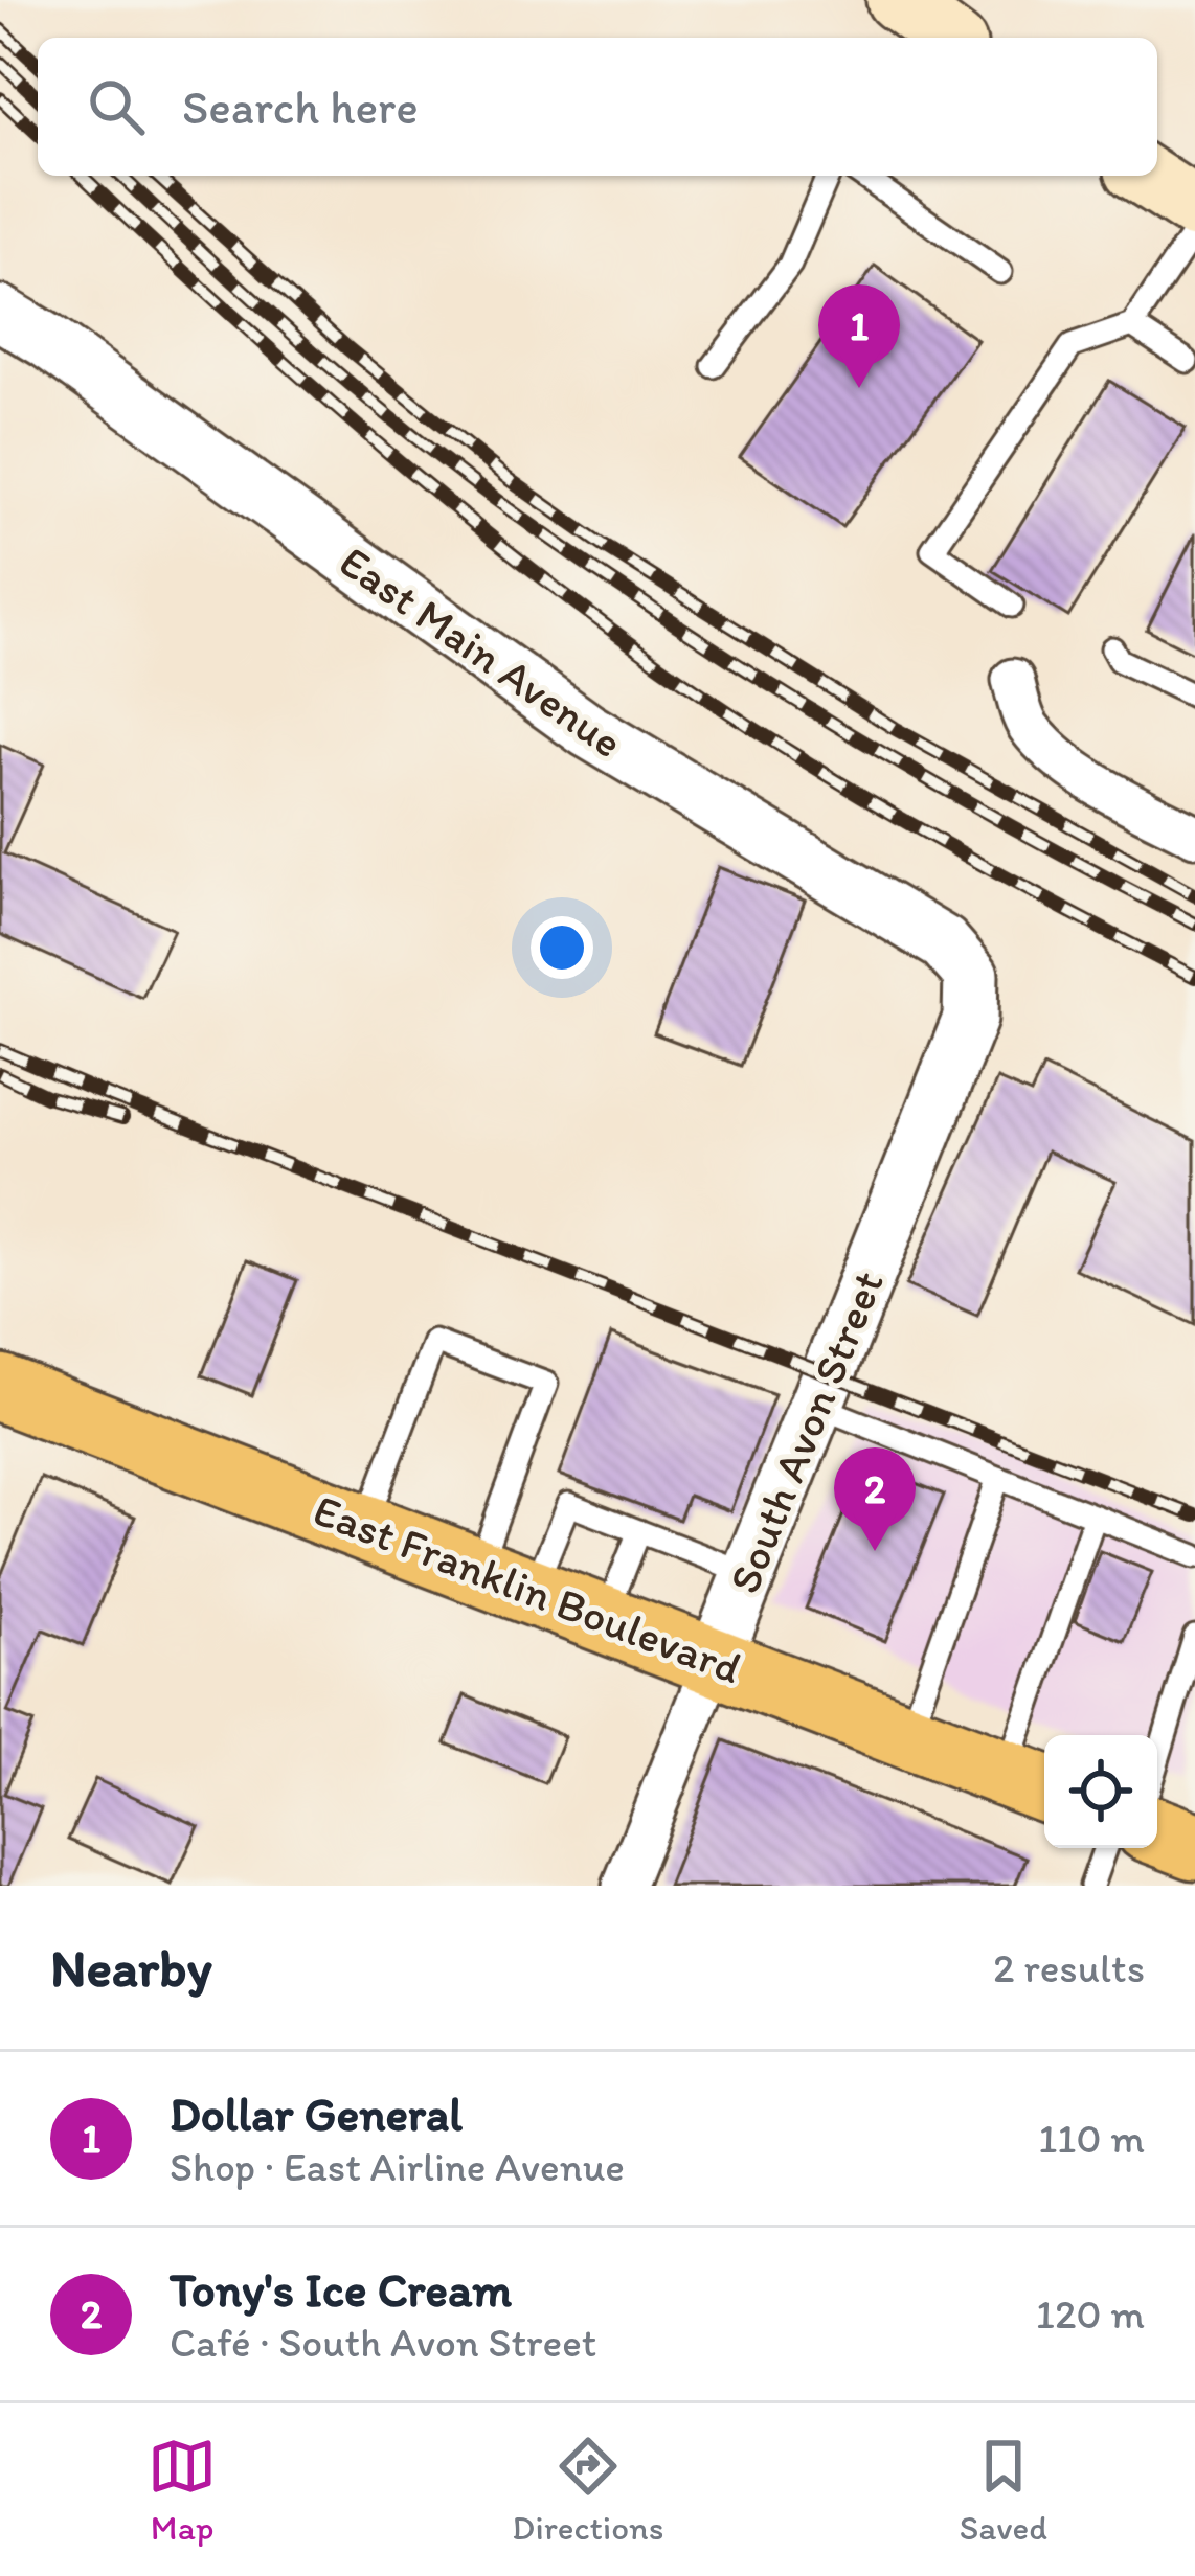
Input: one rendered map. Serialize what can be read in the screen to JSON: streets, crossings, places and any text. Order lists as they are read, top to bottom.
{
  "streets": {
    "main road": ["East Franklin Boulevard"],
    "street": ["East Main Avenue", "South Avon Street"]
  },
  "crossings": [
    ["East Main Avenue", "South Avon Street"],
    ["South Avon Street", "East Franklin Boulevard"]
  ],
  "page": {
    "search": "Search here",
    "pins": ["1", "2"],
    "heading": ["Nearby", "2 results"],
    "list": [
      {
        "mark": "1",
        "name": "Dollar General",
        "note": "Shop · East Airline Avenue",
        "value": "110 m"
      },
      {
        "mark": "2",
        "name": "Tony's Ice Cream",
        "note": "Café · South Avon Street",
        "value": "120 m"
      }
    ],
    "nav": ["Map", "Directions", "Saved"]
  }
}
